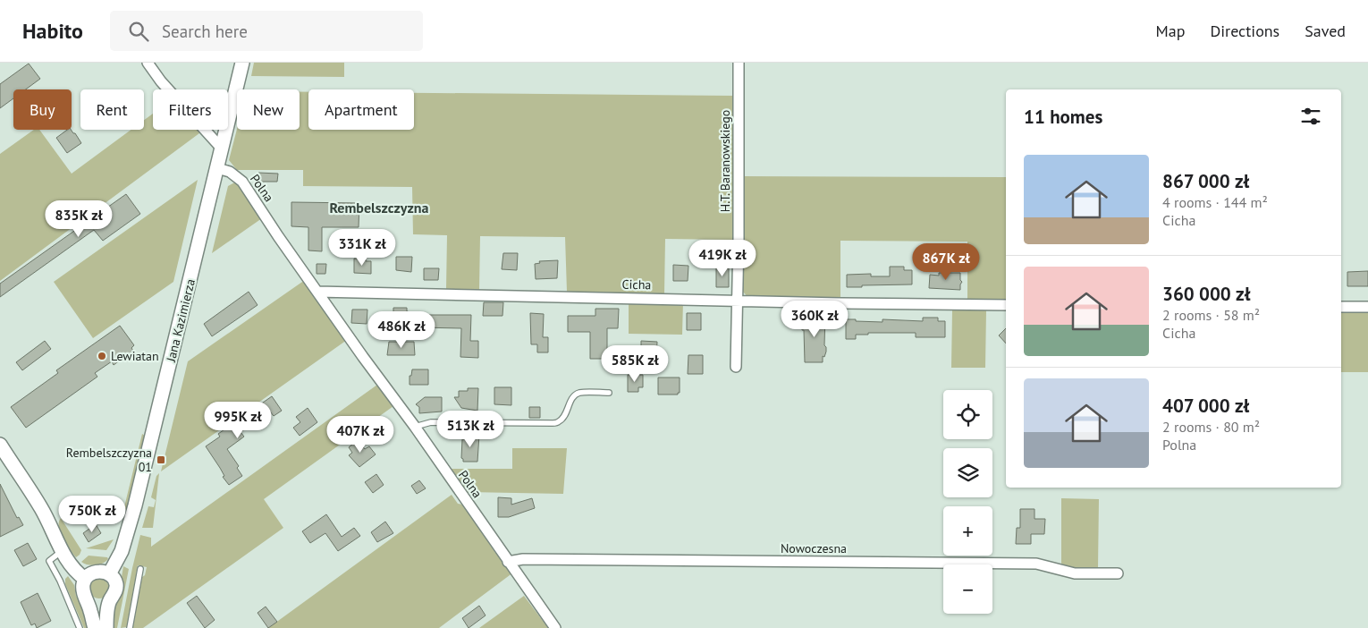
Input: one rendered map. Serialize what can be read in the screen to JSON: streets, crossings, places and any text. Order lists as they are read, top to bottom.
{
  "streets": {
    "main road": ["Jana Kazimierza"],
    "street": [
      "H.T. Baranowskiego",
      "Polna",
      "Cicha",
      "Nowoczesna"
    ]
  },
  "crossings": [
    ["H.T. Baranowskiego", "Cicha"],
    ["Polna", "Cicha"],
    ["Polna", "Jana Kazimierza"],
    ["Polna", "Nowoczesna"]
  ],
  "districts": ["Rembelszczyzna"],
  "places": {
    "other": ["Lewiatan"],
    "transit": ["Rembelszczyzna 01"]
  },
  "page": {
    "header": "Habito",
    "search": "Search here",
    "nav": ["Map", "Directions", "Saved"],
    "chip": [
      "Buy",
      "Rent",
      "Filters",
      "New",
      "Apartment"
    ],
    "heading": "11 homes",
    "list": [
      {
        "name": "867 000 zł",
        "note": "4 rooms · 144 m² · Cicha"
      },
      {
        "name": "360 000 zł",
        "note": "2 rooms · 58 m² · Cicha"
      },
      {
        "name": "407 000 zł",
        "note": "2 rooms · 80 m² · Polna"
      }
    ],
    "price": [
      "835K zł",
      "331K zł",
      "419K zł",
      "867K zł",
      "360K zł",
      "486K zł",
      "585K zł",
      "995K zł",
      "513K zł",
      "407K zł",
      "750K zł"
    ],
    "map_buttons": ["+", "−"]
  }
}
